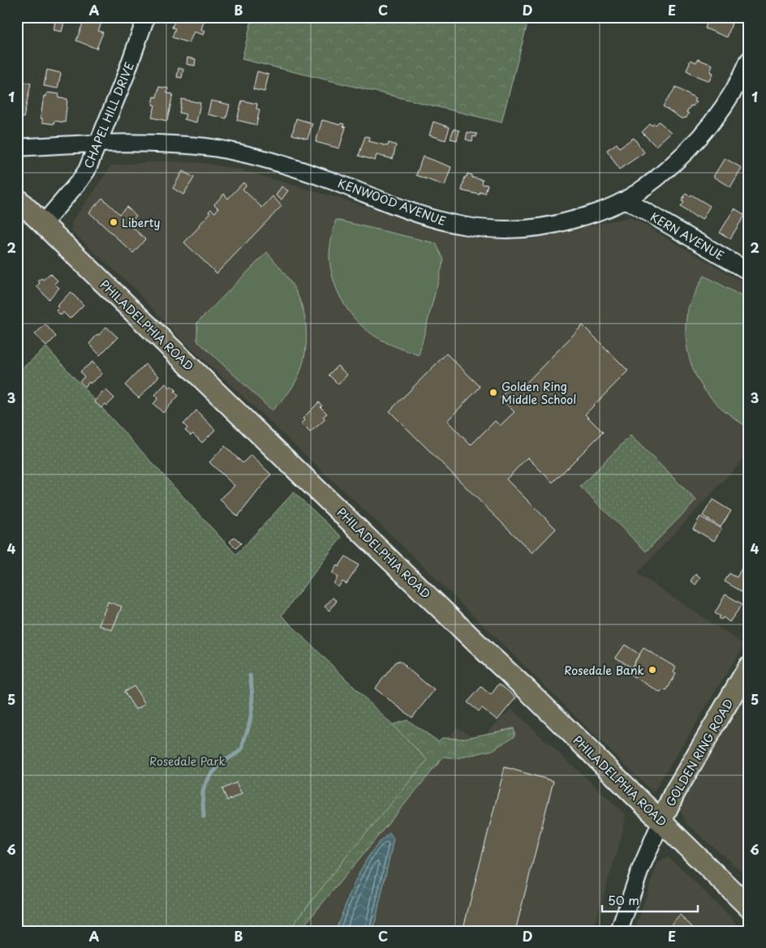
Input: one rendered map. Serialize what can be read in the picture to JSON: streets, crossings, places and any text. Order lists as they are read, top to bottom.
{
  "streets": {
    "main road": ["PHILADELPHIA ROAD", "GOLDEN RING ROAD"],
    "street": ["CHAPEL HILL DRIVE", "KENWOOD AVENUE", "KERN AVENUE"]
  },
  "crossings": [
    ["CHAPEL HILL DRIVE", "KENWOOD AVENUE"],
    ["CHAPEL HILL DRIVE", "PHILADELPHIA ROAD"],
    ["KENWOOD AVENUE", "KERN AVENUE"],
    ["PHILADELPHIA ROAD", "GOLDEN RING ROAD"]
  ],
  "parks": ["Rosedale Park"],
  "places": ["Liberty", "Golden Ring Middle School", "Rosedale Bank"],
  "scale_bar": "50 m",
  "grid": {
    "columns": [
      "A",
      "B",
      "C",
      "D",
      "E"
    ],
    "rows": [
      "1",
      "2",
      "3",
      "4",
      "5",
      "6"
    ]
  }
}
